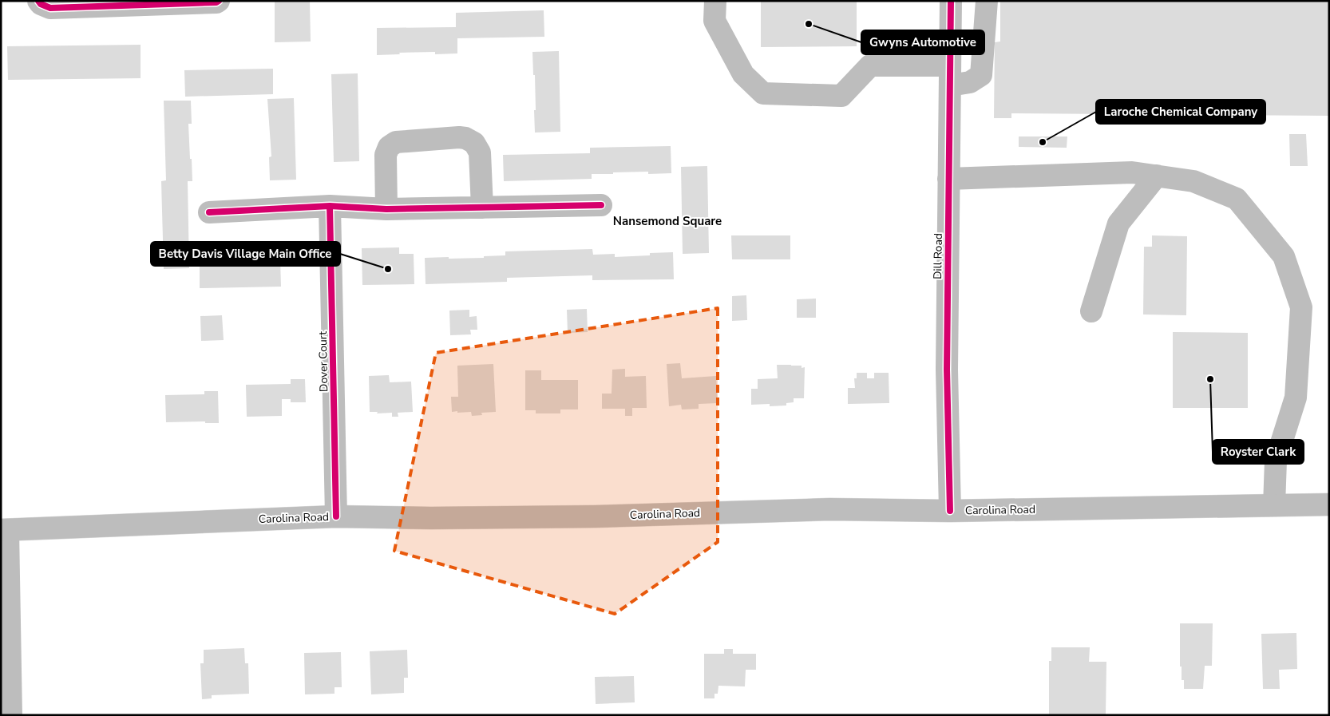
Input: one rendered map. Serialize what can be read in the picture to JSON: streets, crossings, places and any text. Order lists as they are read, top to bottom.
{
  "streets": {
    "street": ["Dill Road", "Dover Court", "Carolina Road"]
  },
  "crossings": [
    ["Dill Road", "Carolina Road"],
    ["Dover Court", "Carolina Road"]
  ],
  "districts": ["Nansemond Square"],
  "places": [
    "Gwyns Automotive",
    "Laroche Chemical Company",
    "Betty Davis Village Main Office",
    "Royster Clark"
  ]
}
